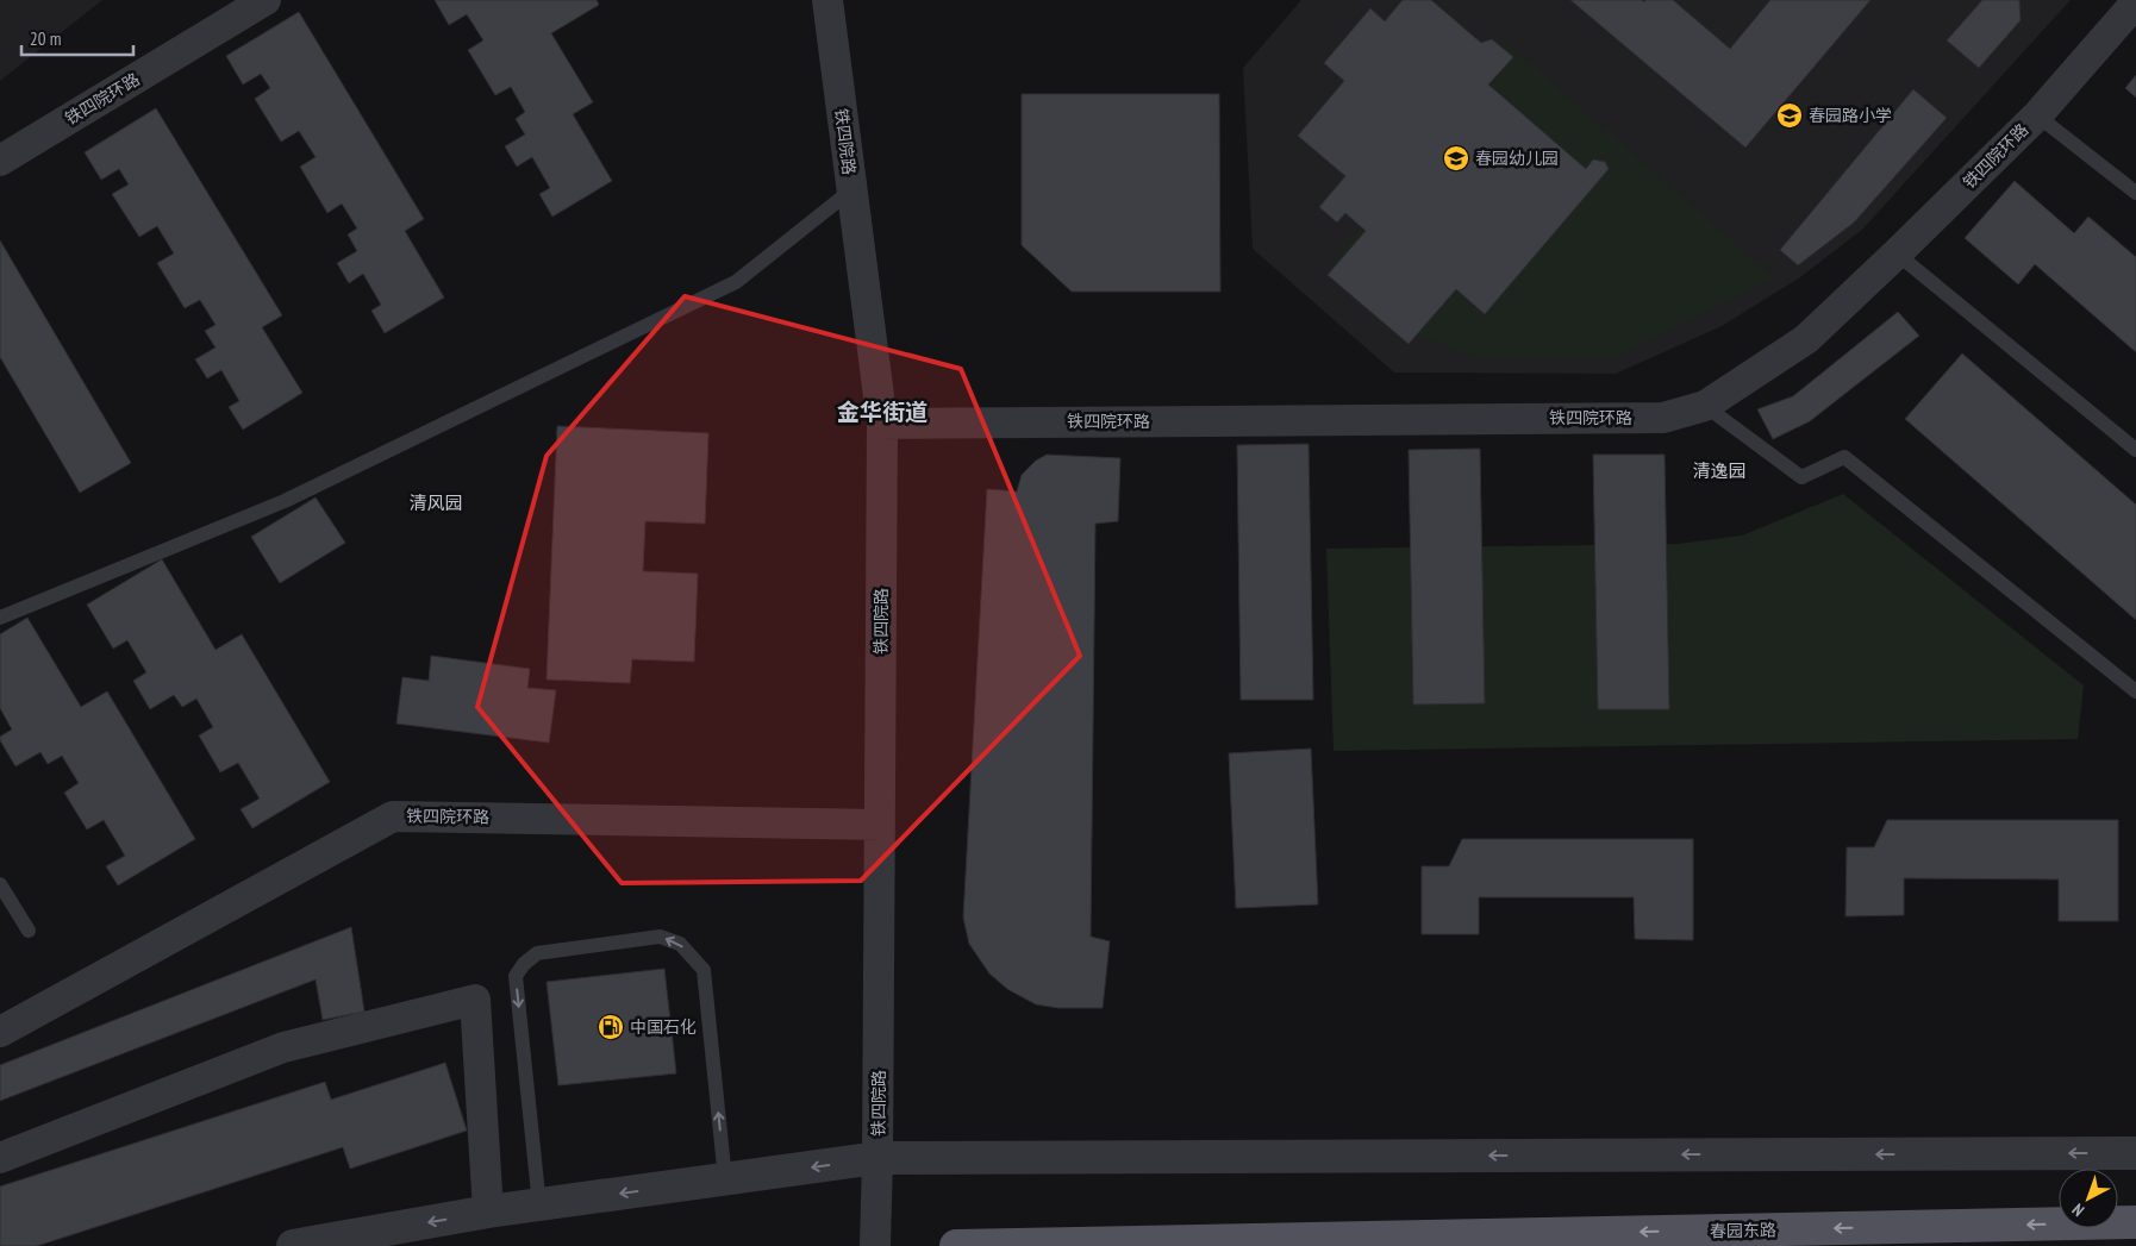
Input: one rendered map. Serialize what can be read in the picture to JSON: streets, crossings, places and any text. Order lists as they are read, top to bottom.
{
  "streets": {
    "main road": ["春园东路"],
    "street": ["铁四院环路", "铁四院路"]
  },
  "crossings": [
    ["铁四院环路", "铁四院路"]
  ],
  "one_way": ["春园东路"],
  "districts": ["金华街道", "清逸园", "清风园"],
  "places": {
    "school or university": ["春园路小学", "春园幼儿园"],
    "fuel station": ["中国石化"]
  },
  "scale_bar": "20 m",
  "north": "bottom left"
}
